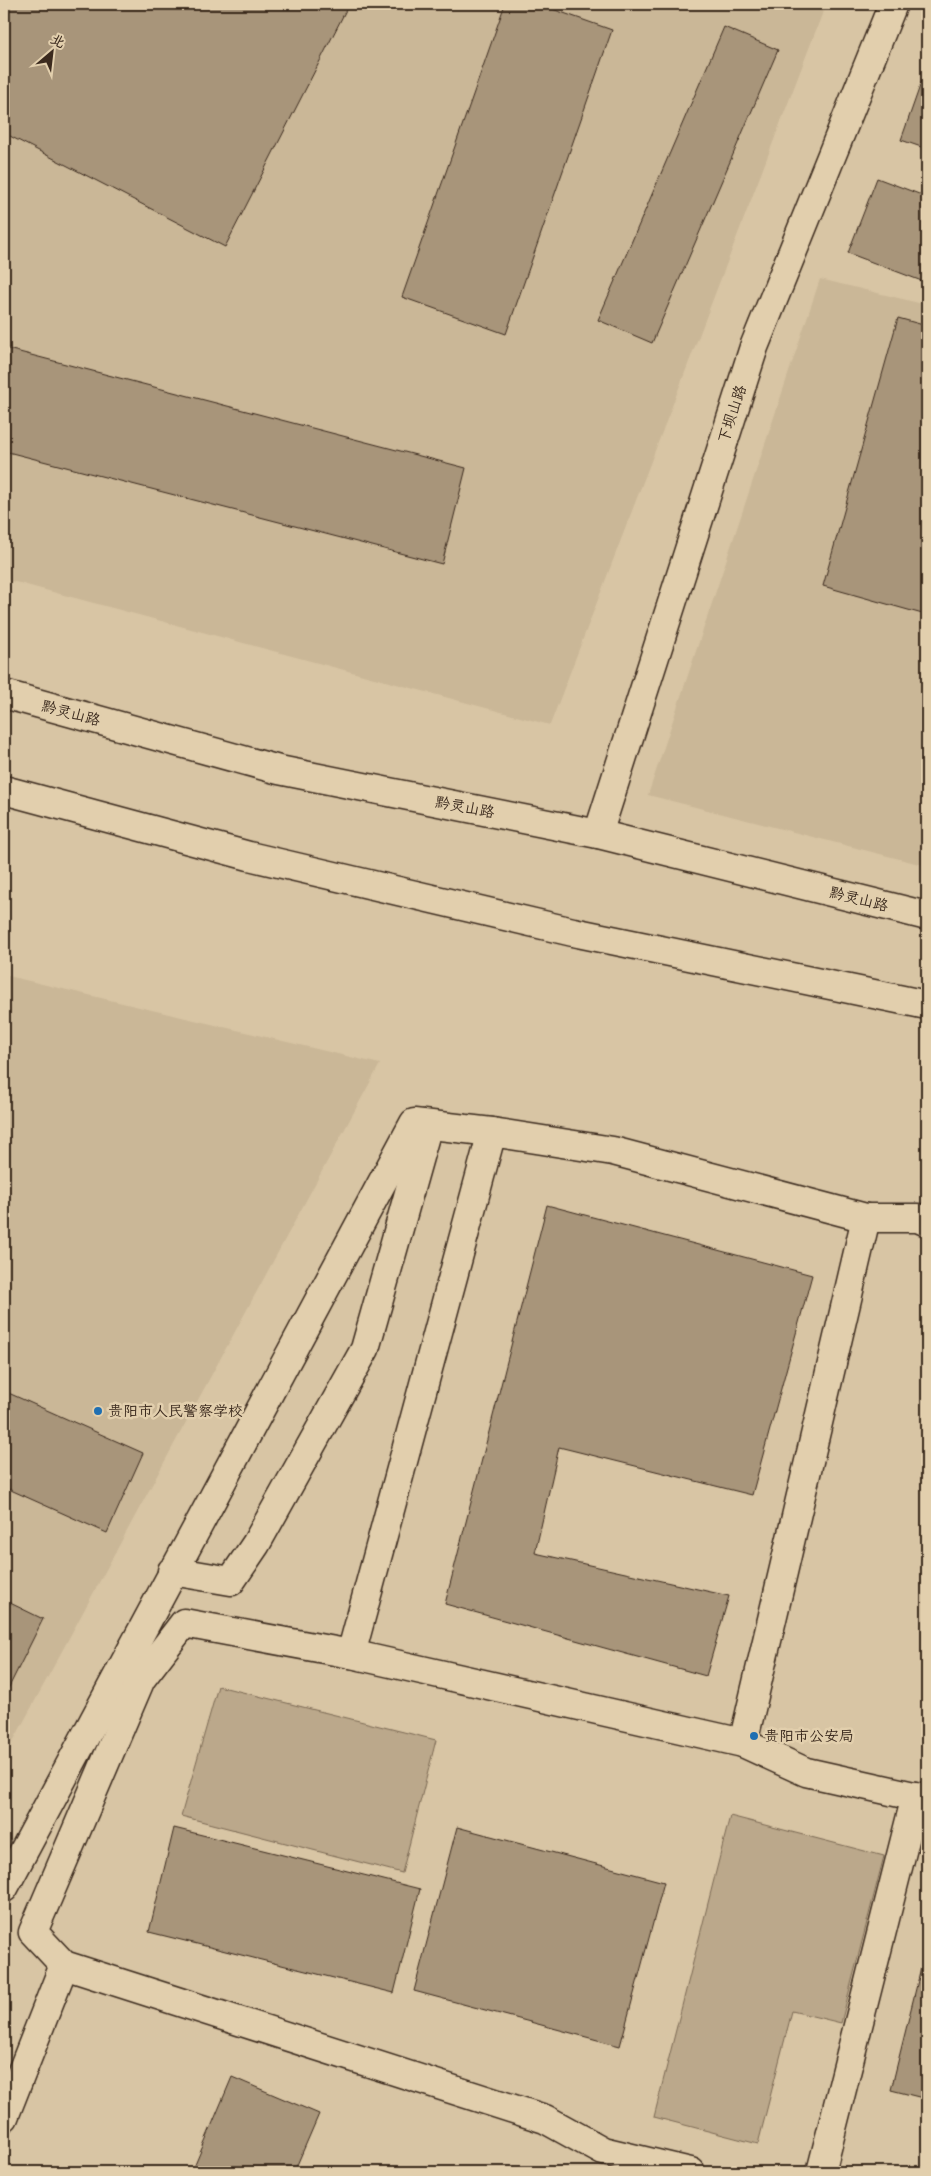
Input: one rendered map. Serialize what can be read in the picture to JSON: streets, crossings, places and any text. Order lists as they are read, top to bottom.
{
  "streets": {
    "main road": ["下坝山路", "黔灵山路"]
  },
  "crossings": [
    ["下坝山路", "黔灵山路"]
  ],
  "places": ["贵阳市人民警察学校", "贵阳市公安局"],
  "north": "top right"
}
